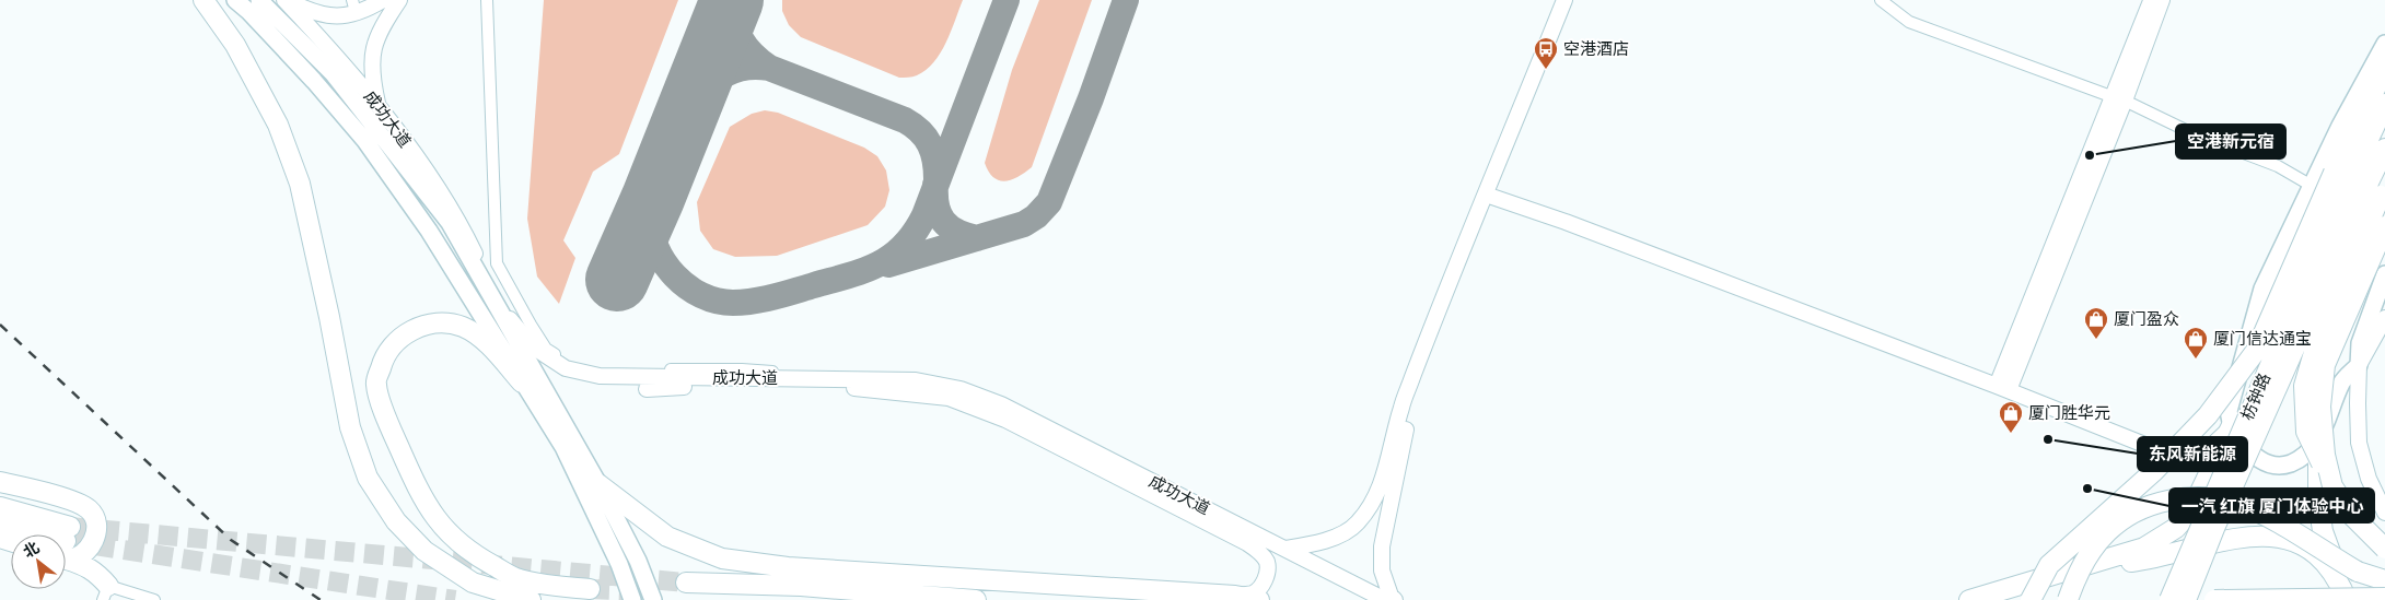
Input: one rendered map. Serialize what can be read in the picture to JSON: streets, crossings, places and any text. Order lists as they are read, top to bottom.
{
  "streets": {
    "highway": ["枋钟路"],
    "main road": ["成功大道"]
  },
  "places": {
    "bus stop": ["空港酒店"],
    "other": ["空港新元宿", "东风新能源", "一汽 红旗 厦门体验中心"],
    "shop": ["厦门盈众", "厦门信达通宝", "厦门胜华元"]
  },
  "north": "top left"
}
